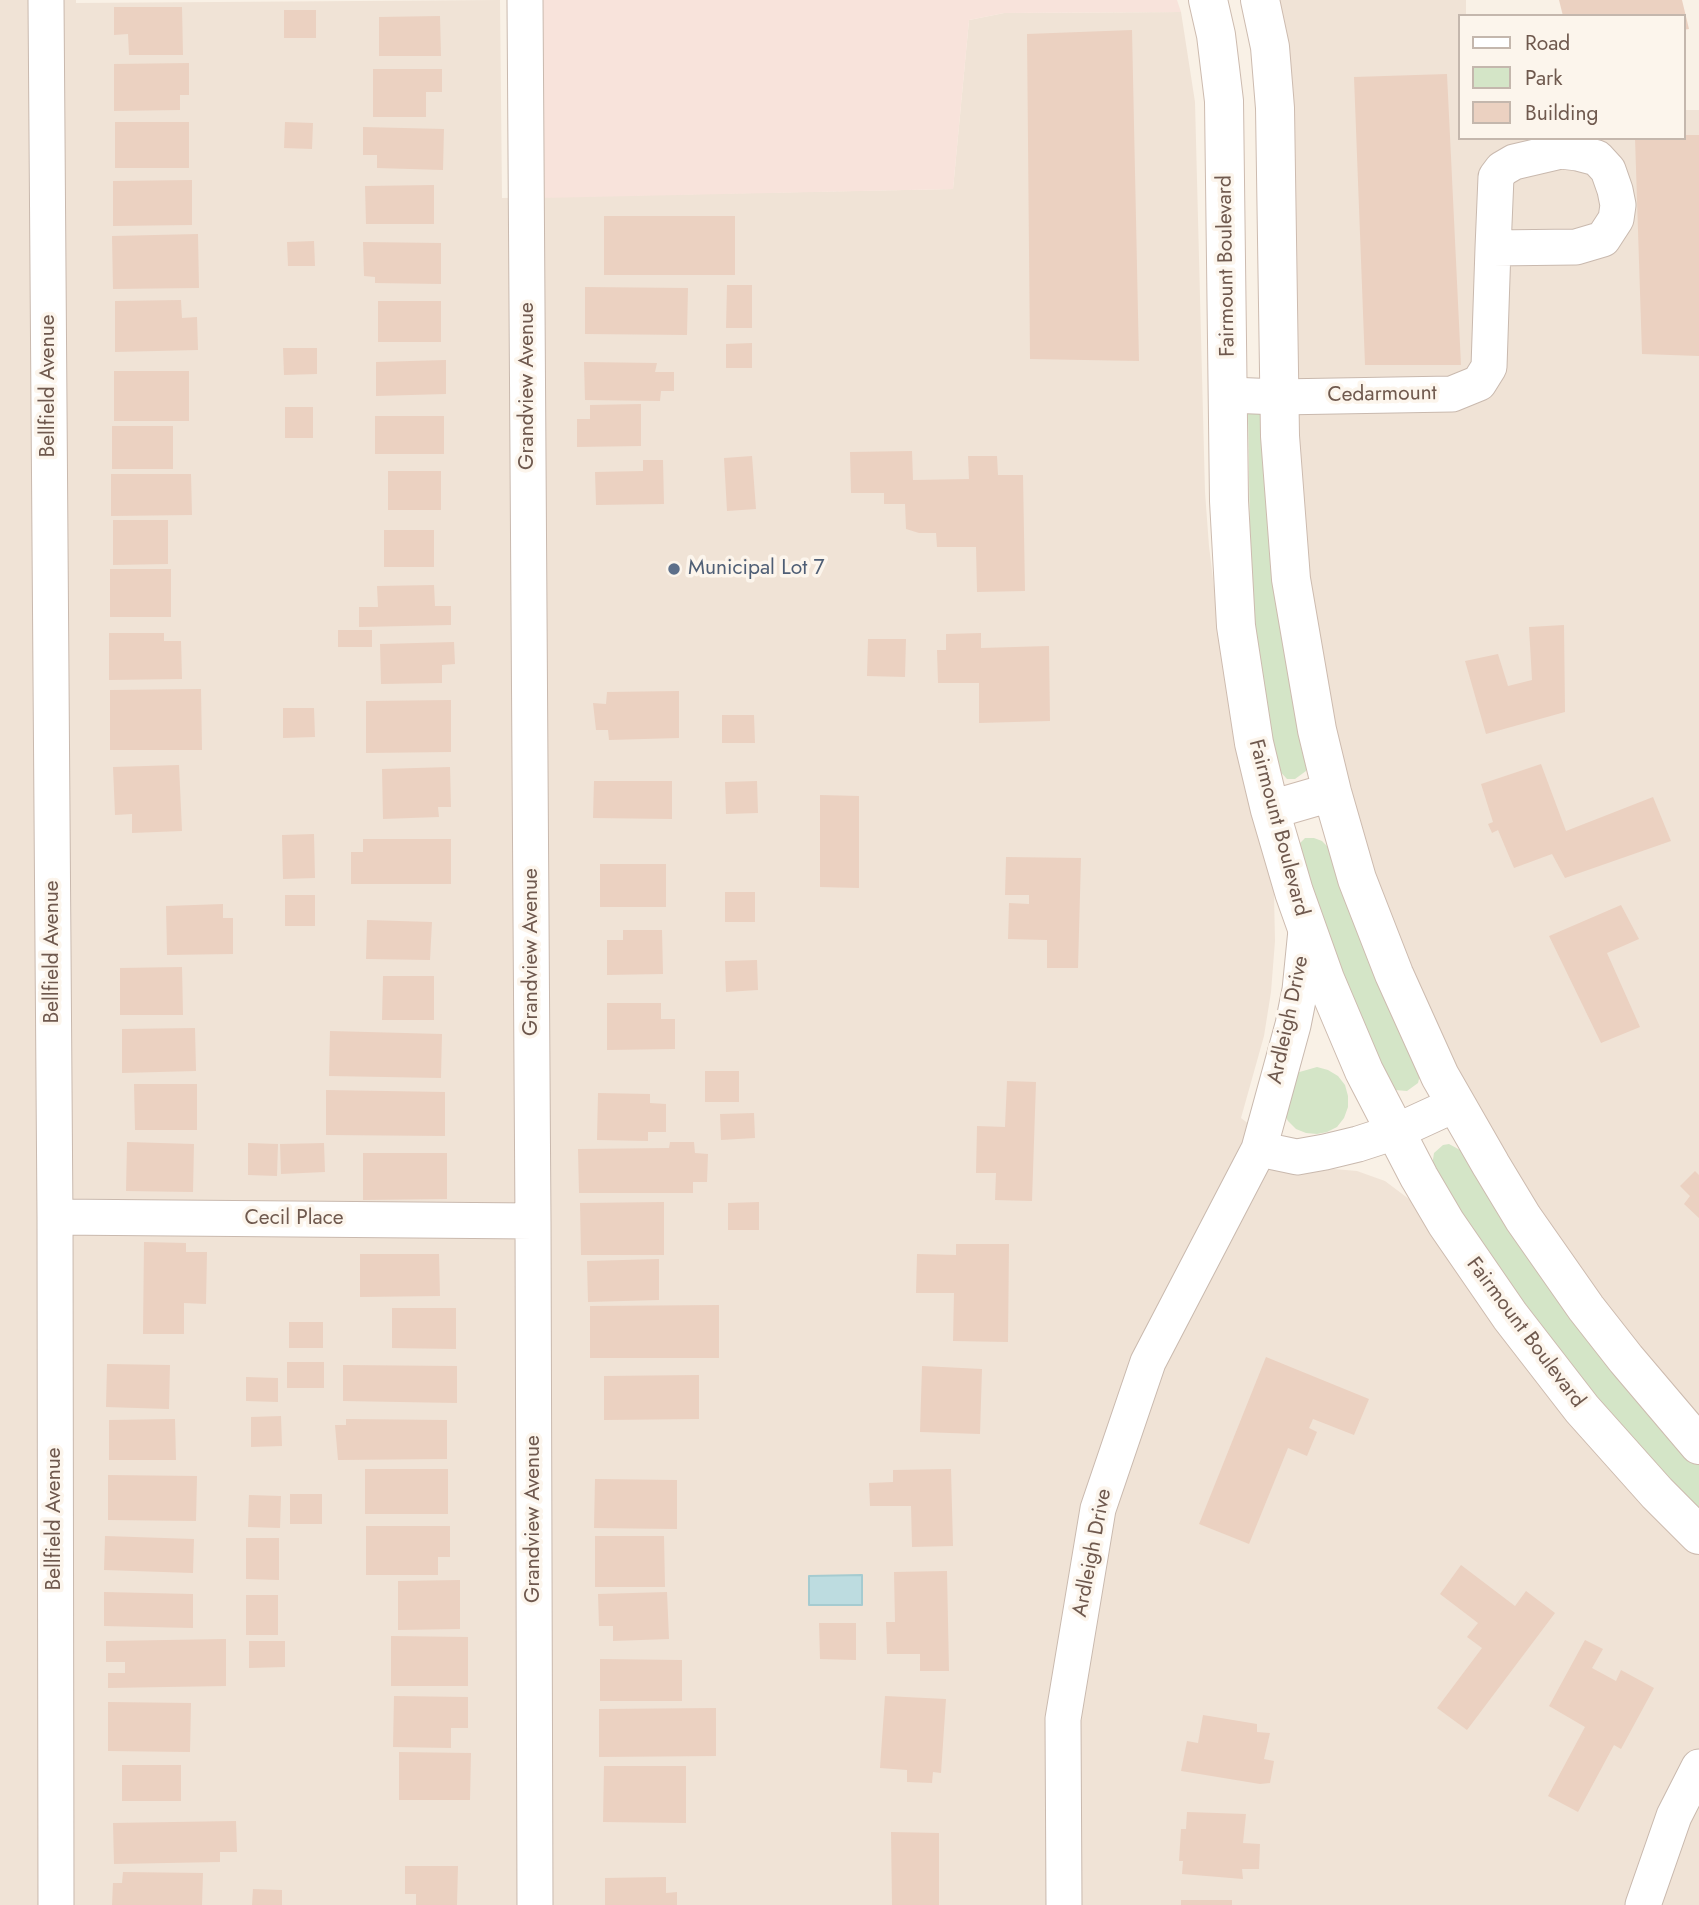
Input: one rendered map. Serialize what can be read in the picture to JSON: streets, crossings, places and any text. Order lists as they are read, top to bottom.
{
  "streets": {
    "main road": ["Fairmount Boulevard"],
    "street": [
      "Bellfield Avenue",
      "Grandview Avenue",
      "Cedarmount",
      "Ardleigh Drive",
      "Cecil Place"
    ]
  },
  "crossings": [
    ["Fairmount Boulevard", "Cedarmount"],
    ["Fairmount Boulevard", "Ardleigh Drive"],
    ["Bellfield Avenue", "Cecil Place"],
    ["Grandview Avenue", "Cecil Place"]
  ],
  "places": ["Municipal Lot 7"],
  "legend": ["Road", "Park", "Building"]
}
